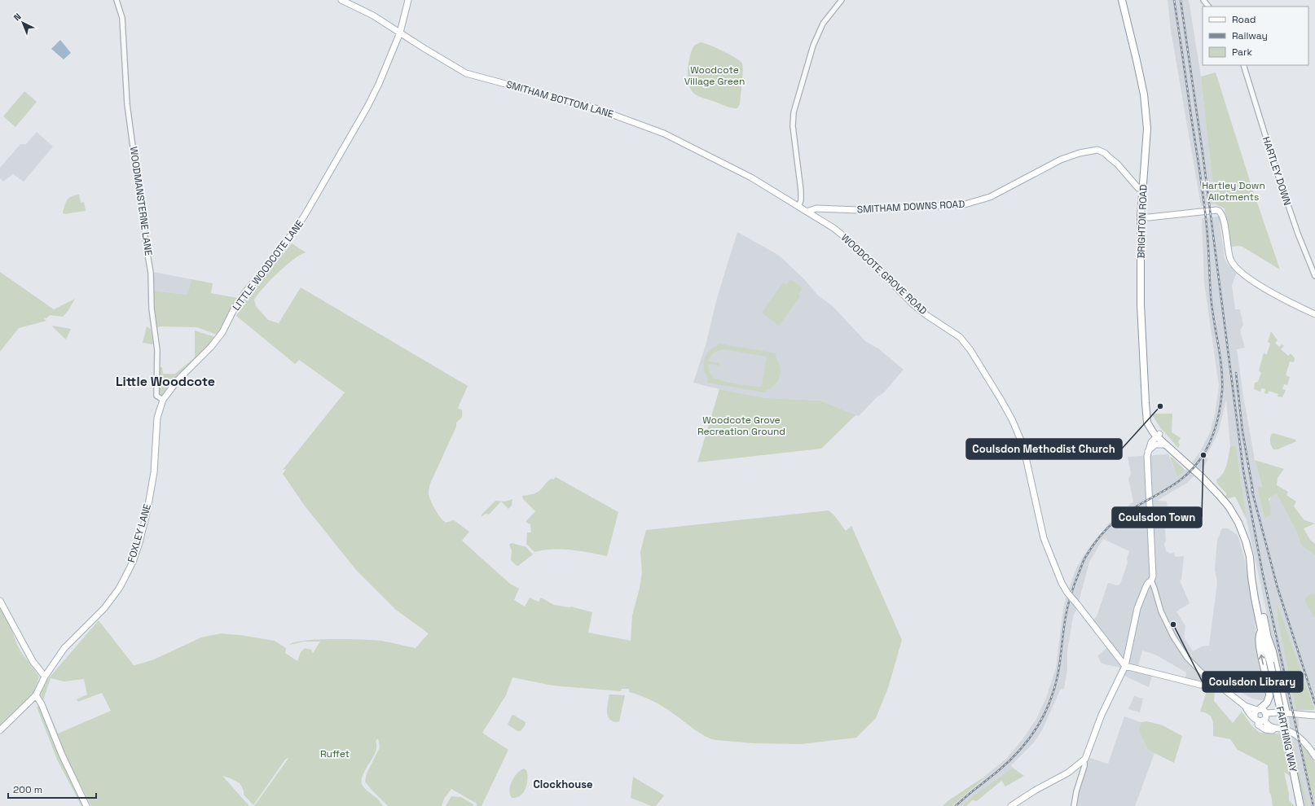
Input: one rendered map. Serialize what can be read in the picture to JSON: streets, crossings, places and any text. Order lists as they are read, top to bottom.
{
  "streets": {
    "highway": ["BRIGHTON ROAD", "FARTHING WAY"],
    "main road": [
      "SMITHAM BOTTOM LANE",
      "SMITHAM DOWNS ROAD",
      "LITTLE WOODCOTE LANE",
      "WOODCOTE GROVE ROAD",
      "FOXLEY LANE"
    ],
    "street": ["HARTLEY DOWN", "WOODMANSTERNE LANE"]
  },
  "crossings": [
    ["SMITHAM BOTTOM LANE", "SMITHAM DOWNS ROAD"],
    ["SMITHAM BOTTOM LANE", "LITTLE WOODCOTE LANE"],
    ["SMITHAM BOTTOM LANE", "WOODCOTE GROVE ROAD"],
    ["WOODMANSTERNE LANE", "LITTLE WOODCOTE LANE"],
    ["SMITHAM DOWNS ROAD", "BRIGHTON ROAD"],
    ["SMITHAM DOWNS ROAD", "WOODCOTE GROVE ROAD"],
    ["BRIGHTON ROAD", "FARTHING WAY"],
    ["LITTLE WOODCOTE LANE", "FOXLEY LANE"]
  ],
  "districts": ["Little Woodcote", "Clockhouse"],
  "parks": [
    "Woodcote Village Green",
    "Hartley Down Allotments",
    "Woodcote Grove Recreation Ground",
    "Ruffet"
  ],
  "places": ["Coulsdon Methodist Church", "Coulsdon Town", "Coulsdon Library"],
  "legend": ["Road", "Railway", "Park"],
  "scale_bar": "200 m",
  "north": "top left"
}
